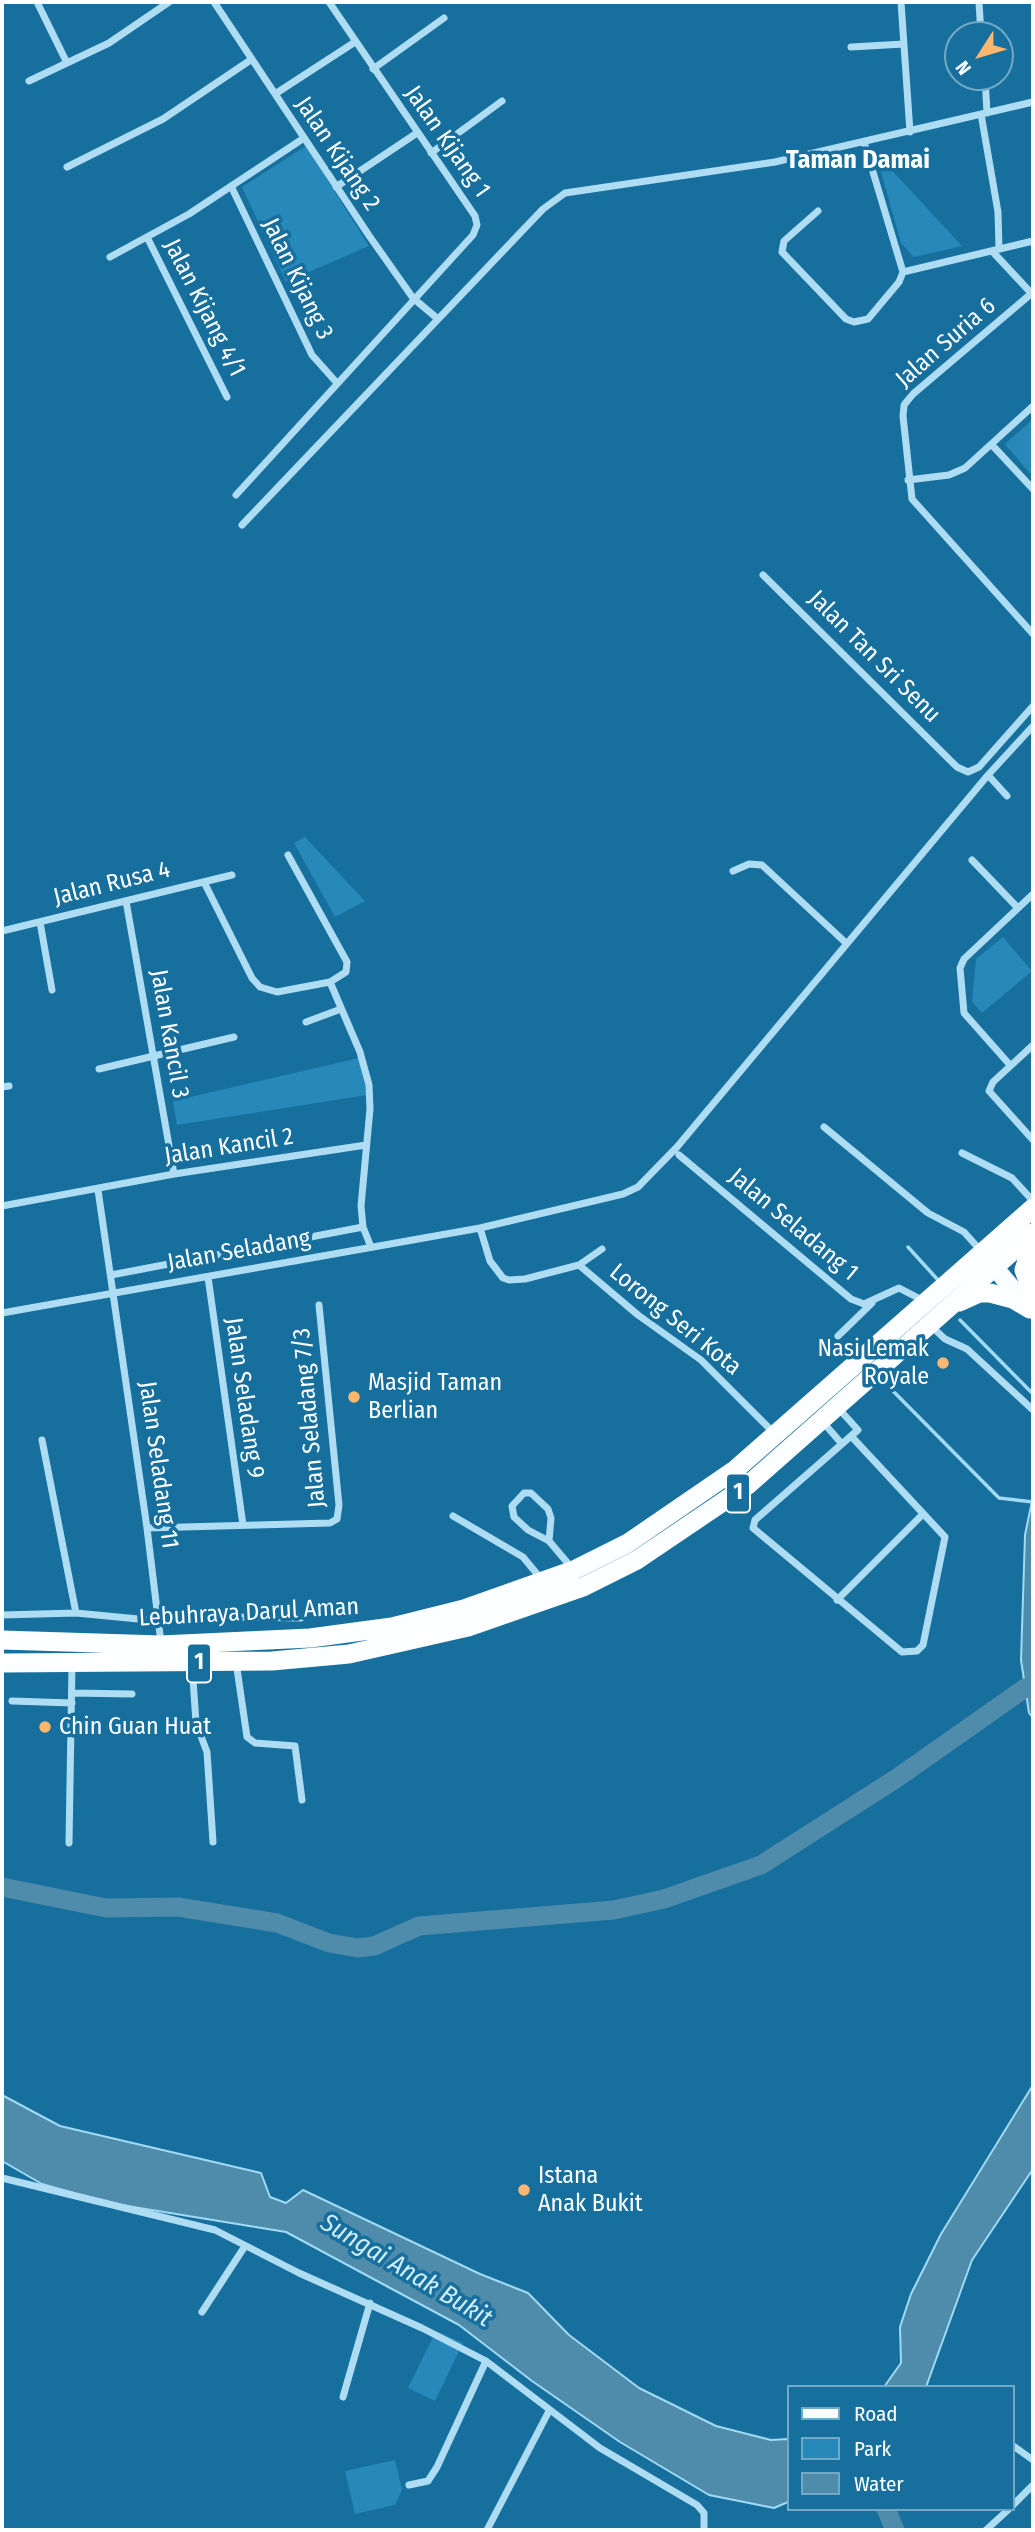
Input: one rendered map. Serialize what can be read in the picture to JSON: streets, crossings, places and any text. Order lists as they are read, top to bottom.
{
  "streets": {
    "highway": ["1", "Lebuhraya Darul Aman"],
    "street": [
      "Jalan Kijang 1",
      "Jalan Kijang 2",
      "Jalan Kijang 3",
      "Jalan Kijang 4/1",
      "Jalan Suria 6",
      "Jalan Tan Sri Senu",
      "Jalan Rusa 4",
      "Jalan Kancil 3",
      "Jalan Kancil 2",
      "Jalan Seladang 1",
      "Jalan Seladang",
      "Lorong Seri Kota",
      "Jalan Seladang 9",
      "Jalan Seladang 7/3",
      "Jalan Seladang 11"
    ]
  },
  "crossings": [
    ["Jalan Kijang 1", "Jalan Kijang 2"],
    ["Jalan Rusa 4", "Jalan Kancil 3"],
    ["Jalan Kancil 3", "Jalan Kancil 2"],
    ["Jalan Seladang 1", "Lebuhraya Darul Aman"],
    ["Jalan Seladang", "Jalan Seladang 9"],
    ["Jalan Seladang", "Jalan Seladang 11"],
    ["Lorong Seri Kota", "Lebuhraya Darul Aman"],
    ["Jalan Seladang 9", "Jalan Seladang 7/3"],
    ["Jalan Seladang 11", "Lebuhraya Darul Aman"]
  ],
  "districts": ["Taman Damai"],
  "water": ["Sungai Anak Bukit"],
  "places": [
    "Nasi Lemak Royale",
    "Masjid Taman Berlian",
    "Chin Guan Huat",
    "Istana Anak Bukit"
  ],
  "legend": ["Road", "Park", "Water"],
  "north": "bottom left"
}
